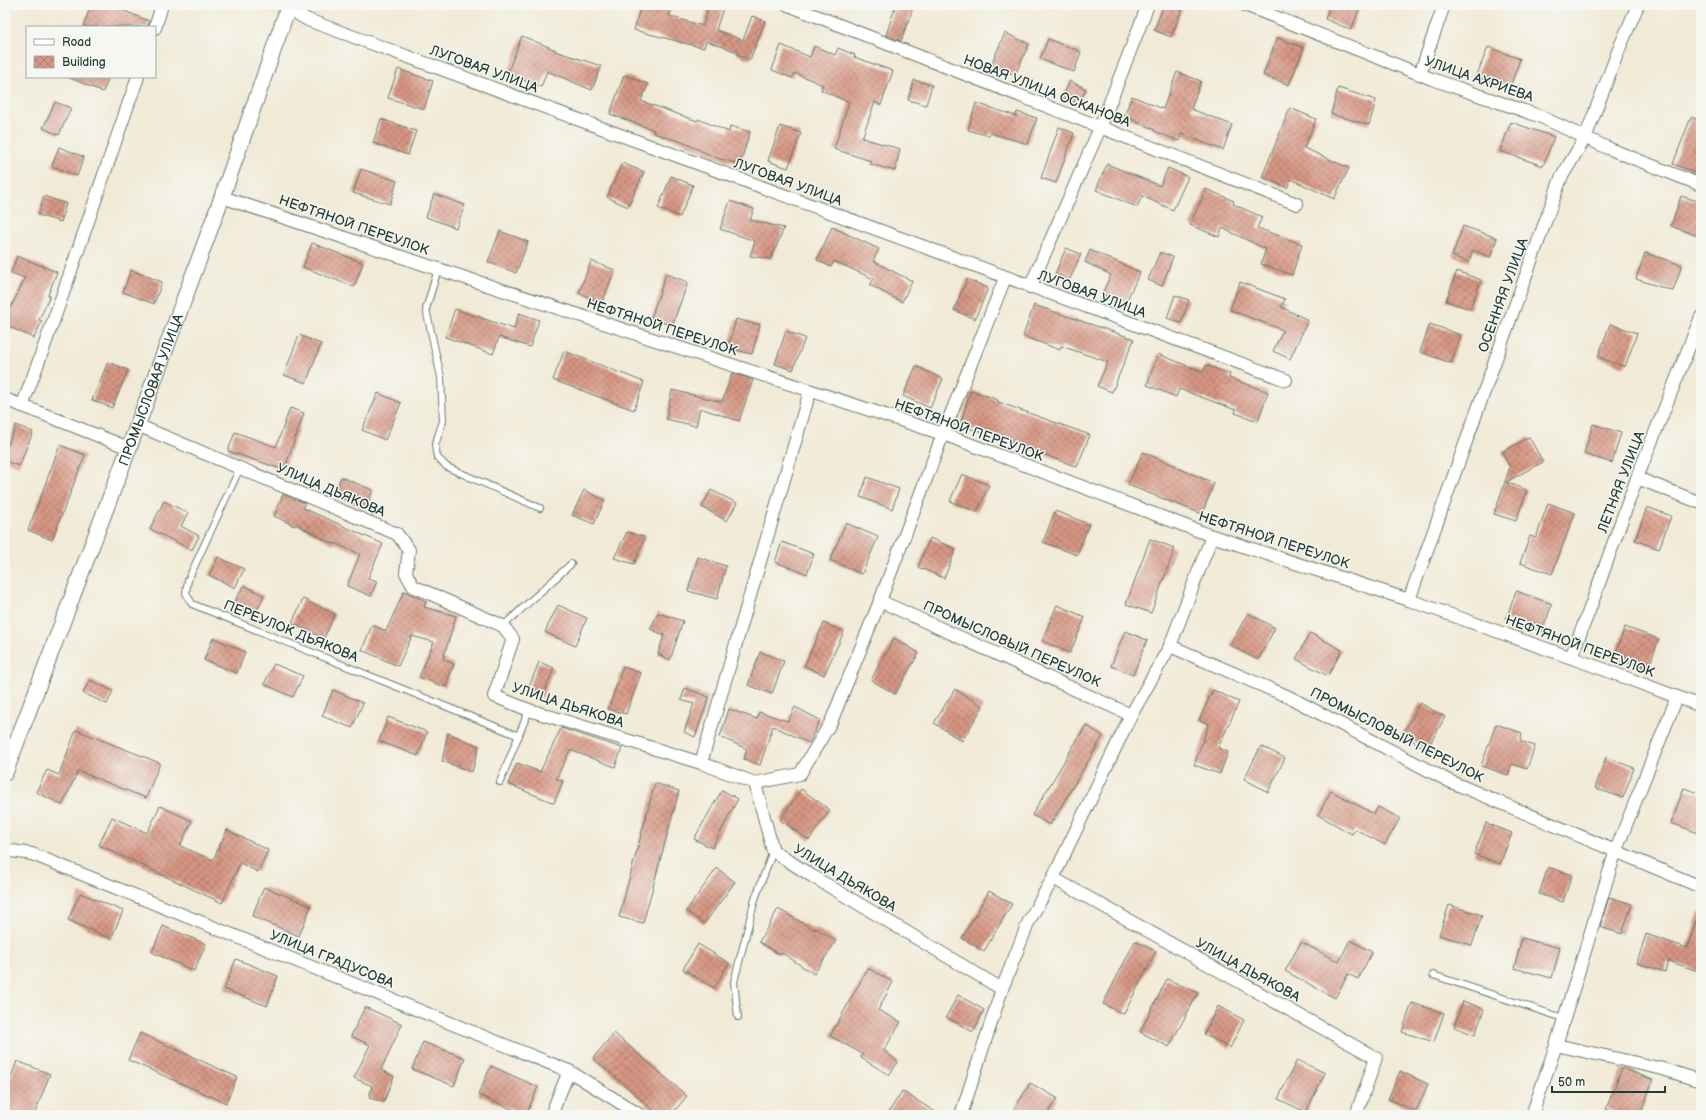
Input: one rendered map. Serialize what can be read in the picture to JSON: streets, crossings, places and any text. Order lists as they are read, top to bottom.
{
  "streets": {
    "street": [
      "ЛУГОВАЯ УЛИЦА",
      "УЛИЦА АХРИЕВА",
      "НОВАЯ УЛИЦА ОСКАНОВА",
      "НЕФТЯНОЙ ПЕРЕУЛОК",
      "ОСЕННЯЯ УЛИЦА",
      "ПРОМЫСЛОВАЯ УЛИЦА",
      "ЛЕТНЯЯ УЛИЦА",
      "УЛИЦА ДЬЯКОВА",
      "ПРОМЫСЛОВЫЙ ПЕРЕУЛОК",
      "УЛИЦА ГРАДУСОВА"
    ],
    "lane": ["ПЕРЕУЛОК ДЬЯКОВА"]
  },
  "crossings": [
    ["ЛУГОВАЯ УЛИЦА", "ПРОМЫСЛОВАЯ УЛИЦА"],
    ["УЛИЦА АХРИЕВА", "ОСЕННЯЯ УЛИЦА"],
    ["НЕФТЯНОЙ ПЕРЕУЛОК", "ОСЕННЯЯ УЛИЦА"],
    ["НЕФТЯНОЙ ПЕРЕУЛОК", "ПРОМЫСЛОВАЯ УЛИЦА"],
    ["НЕФТЯНОЙ ПЕРЕУЛОК", "ЛЕТНЯЯ УЛИЦА"],
    ["ПРОМЫСЛОВАЯ УЛИЦА", "УЛИЦА ДЬЯКОВА"],
    ["УЛИЦА ДЬЯКОВА", "ПЕРЕУЛОК ДЬЯКОВА"]
  ],
  "legend": ["Road", "Building"],
  "scale_bar": "50 m"
}
